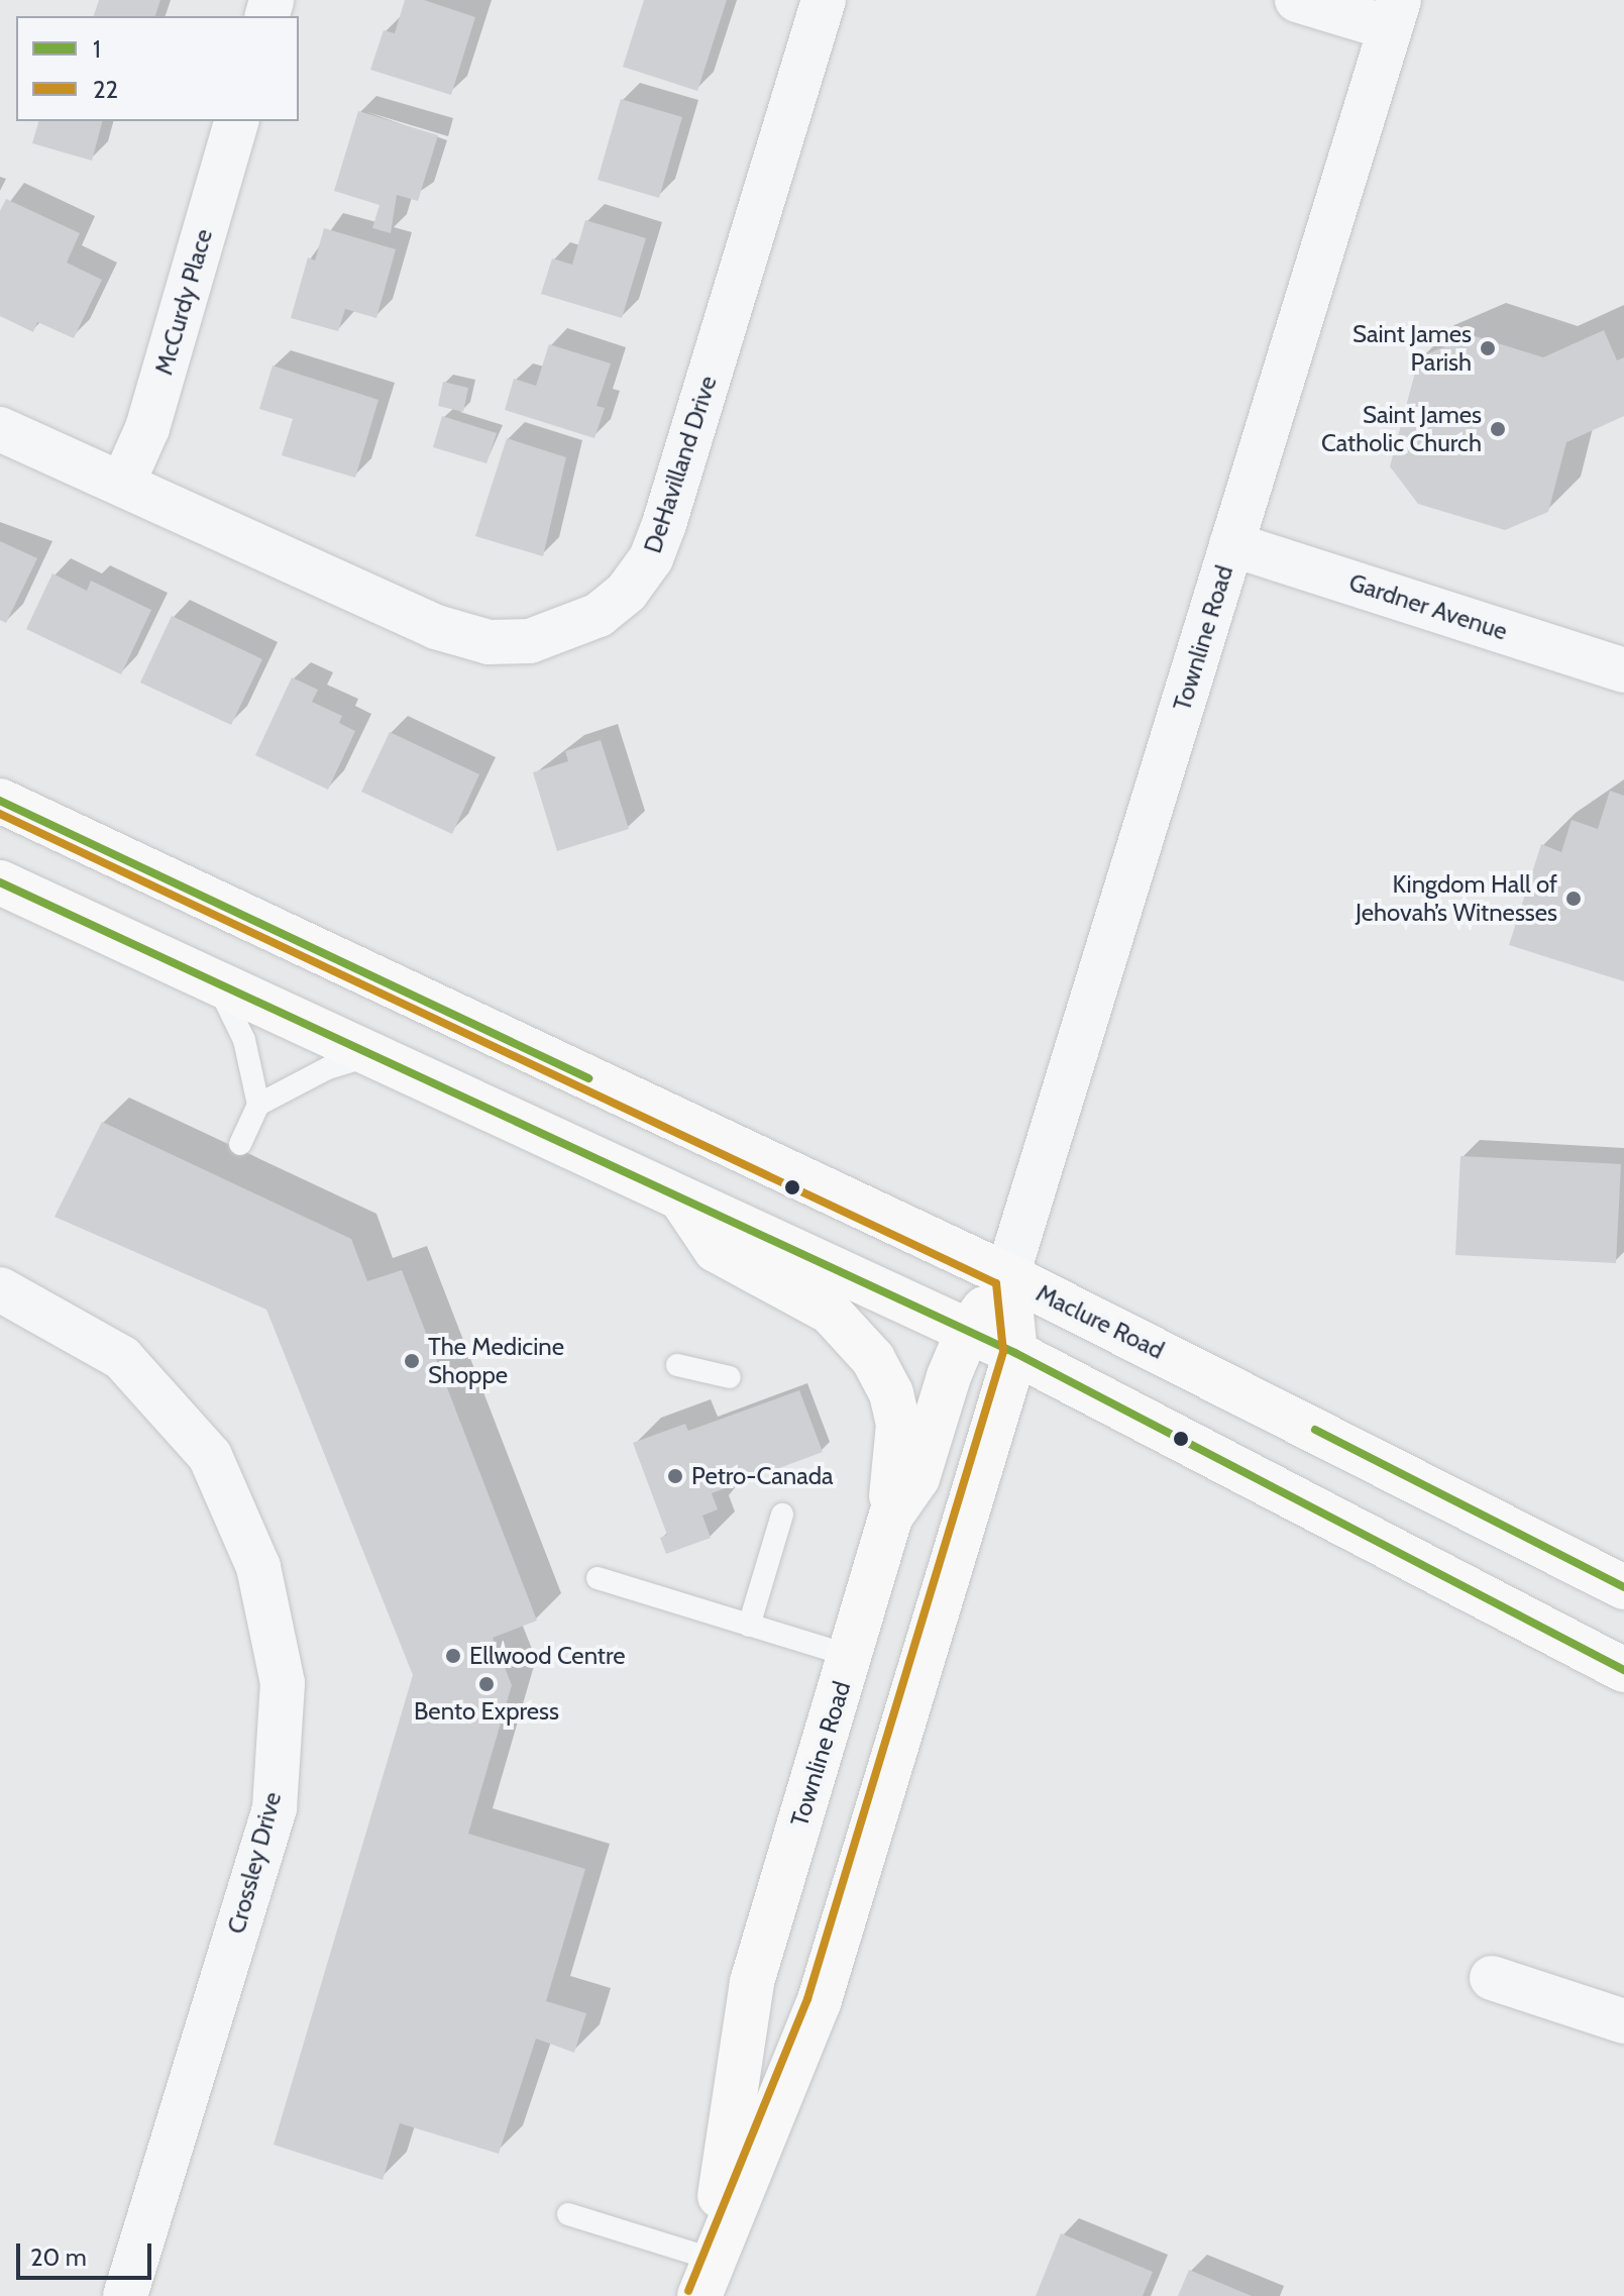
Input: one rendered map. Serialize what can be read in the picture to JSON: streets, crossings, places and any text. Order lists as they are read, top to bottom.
{
  "streets": {
    "main road": ["Townline Road", "Maclure Road"],
    "street": [
      "McCurdy Place",
      "DeHavilland Drive",
      "Gardner Avenue",
      "Crossley Drive"
    ]
  },
  "crossings": [
    ["McCurdy Place", "DeHavilland Drive"],
    ["Gardner Avenue", "Townline Road"],
    ["Townline Road", "Maclure Road"]
  ],
  "places": [
    "Saint James Parish",
    "Saint James Catholic Church",
    "Kingdom Hall of Jehovah’s Witnesses",
    "The Medicine Shoppe",
    "Petro-Canada",
    "Ellwood Centre",
    "Bento Express"
  ],
  "lines": ["transit line 1", "transit line 22"],
  "legend": ["1", "22"],
  "scale_bar": "20 m"
}
